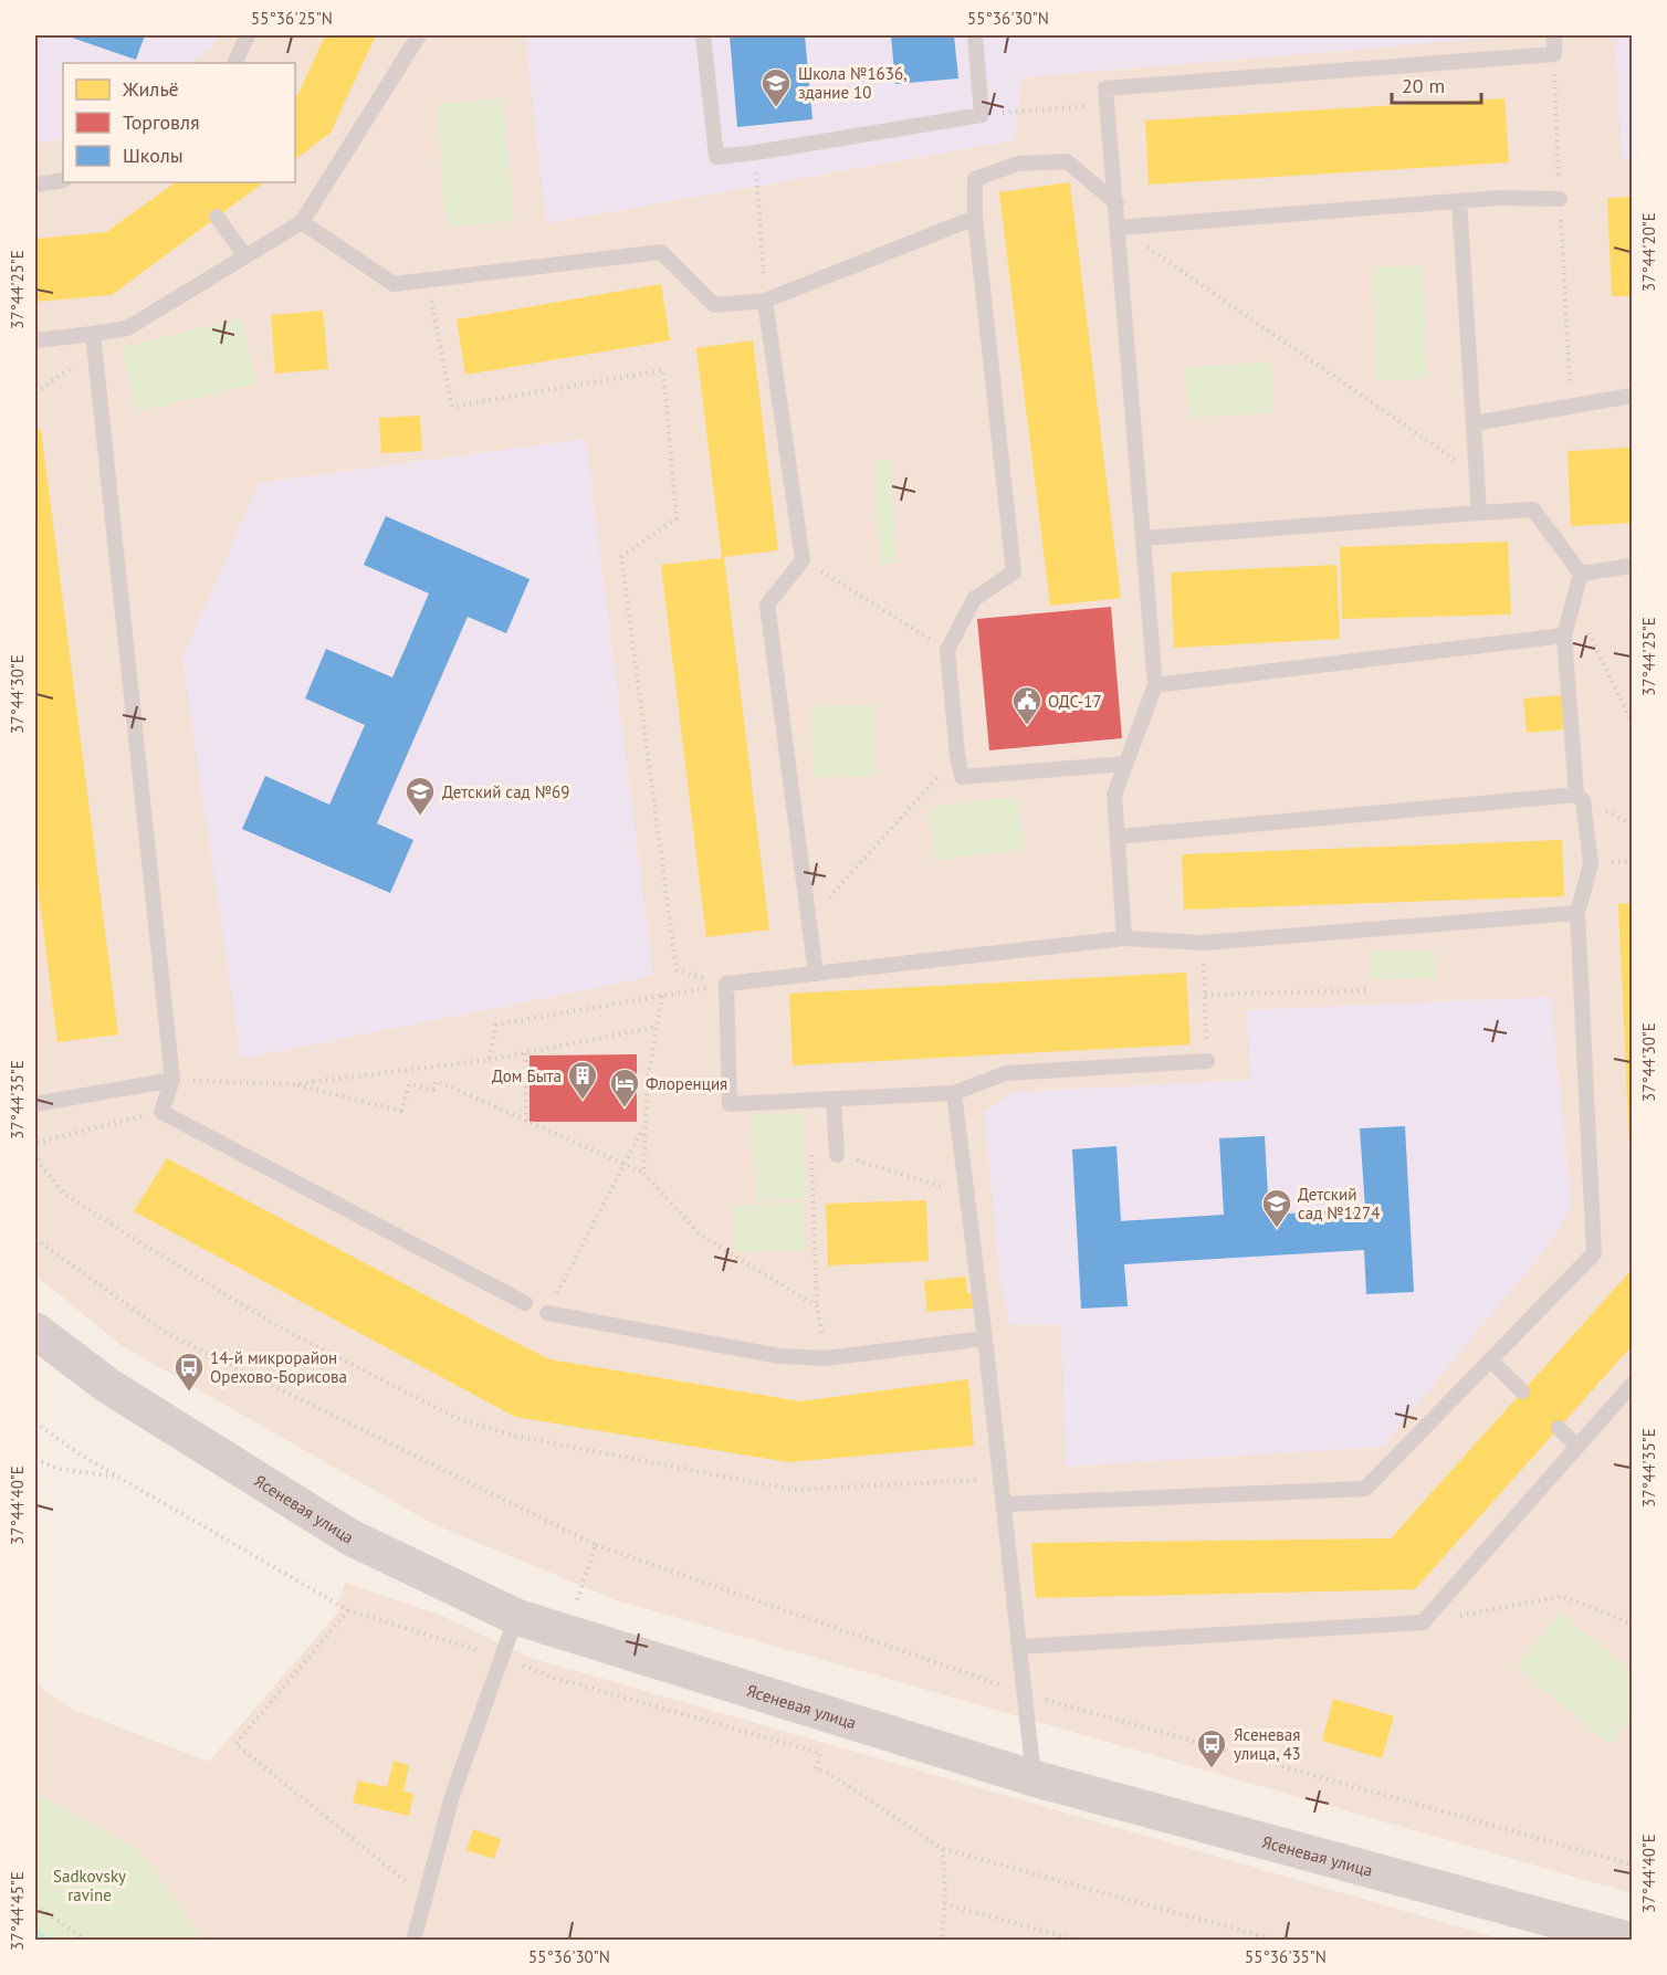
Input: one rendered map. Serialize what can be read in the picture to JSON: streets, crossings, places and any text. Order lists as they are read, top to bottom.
{
  "streets": {
    "main road": ["Ясеневая улица"]
  },
  "parks": ["Sadkovsky ravine"],
  "places": {
    "school or university": ["Школа №1636, здание 10", "Детский сад №69", "Детский сад №1274"],
    "public building": ["ОДС-17"],
    "building": ["Дом Быта"],
    "hotel": ["Флоренция"],
    "bus stop": ["14-й микрорайон Орехово-Борисова", "Ясеневая улица, 43"]
  },
  "legend": ["Жильё", "Торговля", "Школы"],
  "scale_bar": "20 m",
  "coordinates": [
    "55°36'25\"N",
    "55°36'30\"N",
    "37°44'20\"E",
    "37°44'25\"E",
    "37°44'30\"E",
    "37°44'35\"E",
    "37°44'40\"E",
    "37°44'45\"E",
    "55°36'35\"N"
  ]
}
